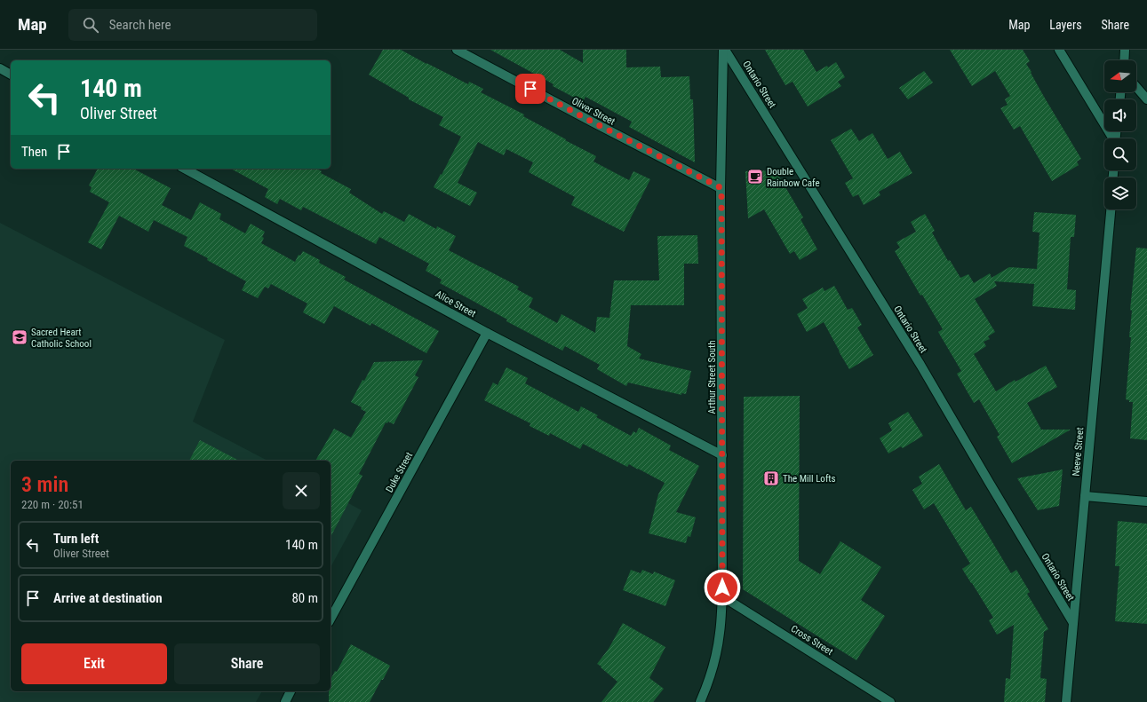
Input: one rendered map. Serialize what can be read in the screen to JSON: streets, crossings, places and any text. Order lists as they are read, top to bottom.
{
  "streets": {
    "street": [
      "Ontario Street",
      "Oliver Street",
      "Alice Street",
      "Arthur Street South",
      "Neeve Street",
      "Duke Street",
      "Cross Street"
    ]
  },
  "crossings": [
    ["Ontario Street", "Arthur Street South"],
    ["Ontario Street", "Neeve Street"],
    ["Oliver Street", "Arthur Street South"],
    ["Alice Street", "Arthur Street South"],
    ["Alice Street", "Duke Street"],
    ["Arthur Street South", "Cross Street"]
  ],
  "places": {
    "cafe": ["Double Rainbow Cafe"],
    "school or university": ["Sacred Heart Catholic School"],
    "building": ["The Mill Lofts"]
  },
  "north": "left",
  "page": {
    "header": "Map",
    "search": "Search here",
    "nav": ["Map", "Layers", "Share"],
    "turn": ["140 m", "Oliver Street"],
    "then": "Then",
    "heading": ["3 min", "220 m · 20:51"],
    "list": [
      {
        "name": "Turn left",
        "note": "Oliver Street",
        "value": "140 m"
      },
      {
        "name": "Arrive at destination",
        "value": "80 m"
      }
    ],
    "buttons": ["Exit", "Share"]
  }
}
